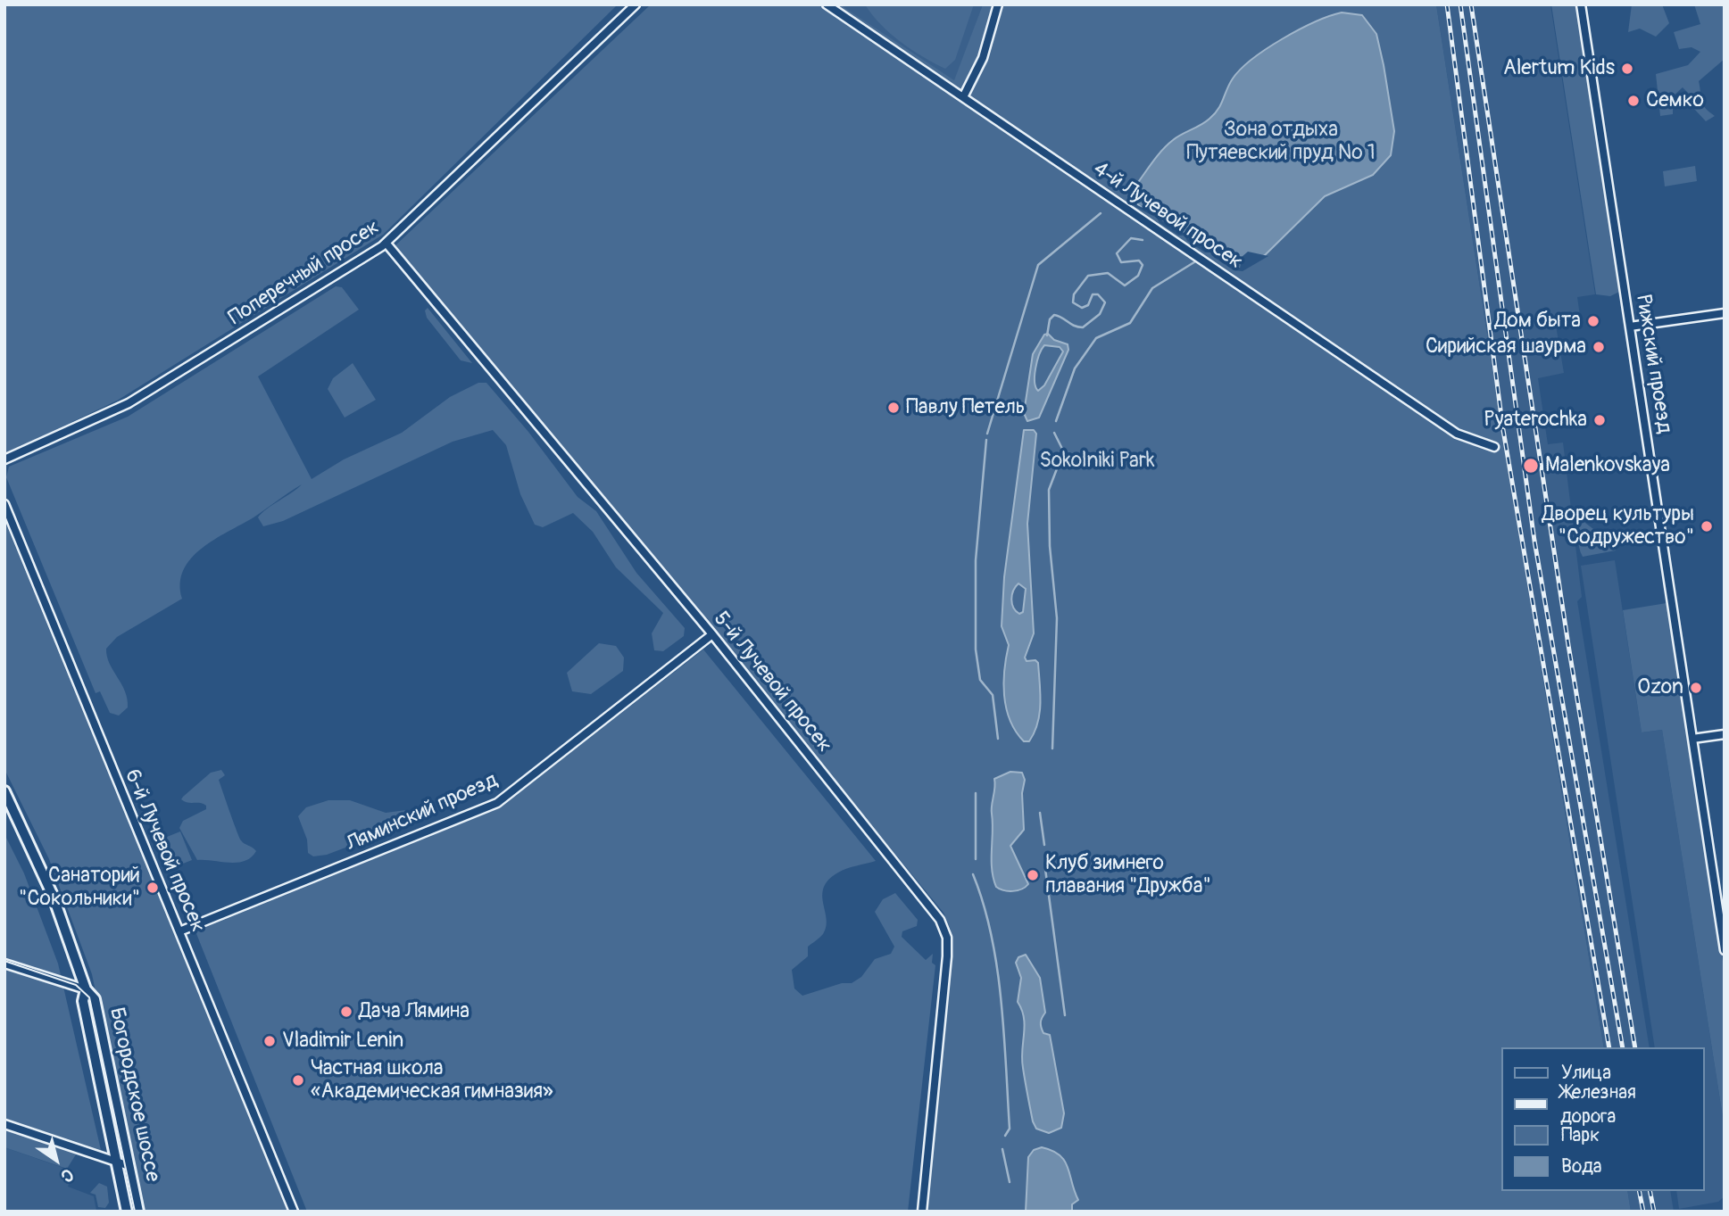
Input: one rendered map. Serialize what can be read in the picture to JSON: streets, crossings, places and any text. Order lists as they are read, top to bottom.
{
  "streets": {
    "main road": ["Богородское шоссе"],
    "street": [
      "4-й Лучевой просек",
      "Поперечный просек",
      "Рижский проезд",
      "5-й Лучевой просек",
      "Ляминский проезд",
      "6-й Лучевой просек"
    ]
  },
  "crossings": [
    ["Поперечный просек", "5-й Лучевой просек"],
    ["5-й Лучевой просек", "Ляминский проезд"],
    ["Ляминский проезд", "6-й Лучевой просек"]
  ],
  "parks": ["Зона отдыха Путяевский пруд № 1", "Sokolniki Park"],
  "places": [
    "Alertum Kids",
    "Семко",
    "Дом быта",
    "Сирийская шаурма",
    "Павлу Петель",
    "Pyaterochka",
    "Malenkovskaya",
    "Дворец культуры \"Содружество\"",
    "Ozon",
    "Клуб зимнего плавания \"Дружба\"",
    "Санаторий \"Сокольники\"",
    "Дача Лямина",
    "Vladimir Lenin",
    "Частная школа «Академическая гимназия»"
  ],
  "legend": [
    "Улица",
    "Железная дорога",
    "Парк",
    "Вода"
  ],
  "north": "bottom right"
}
